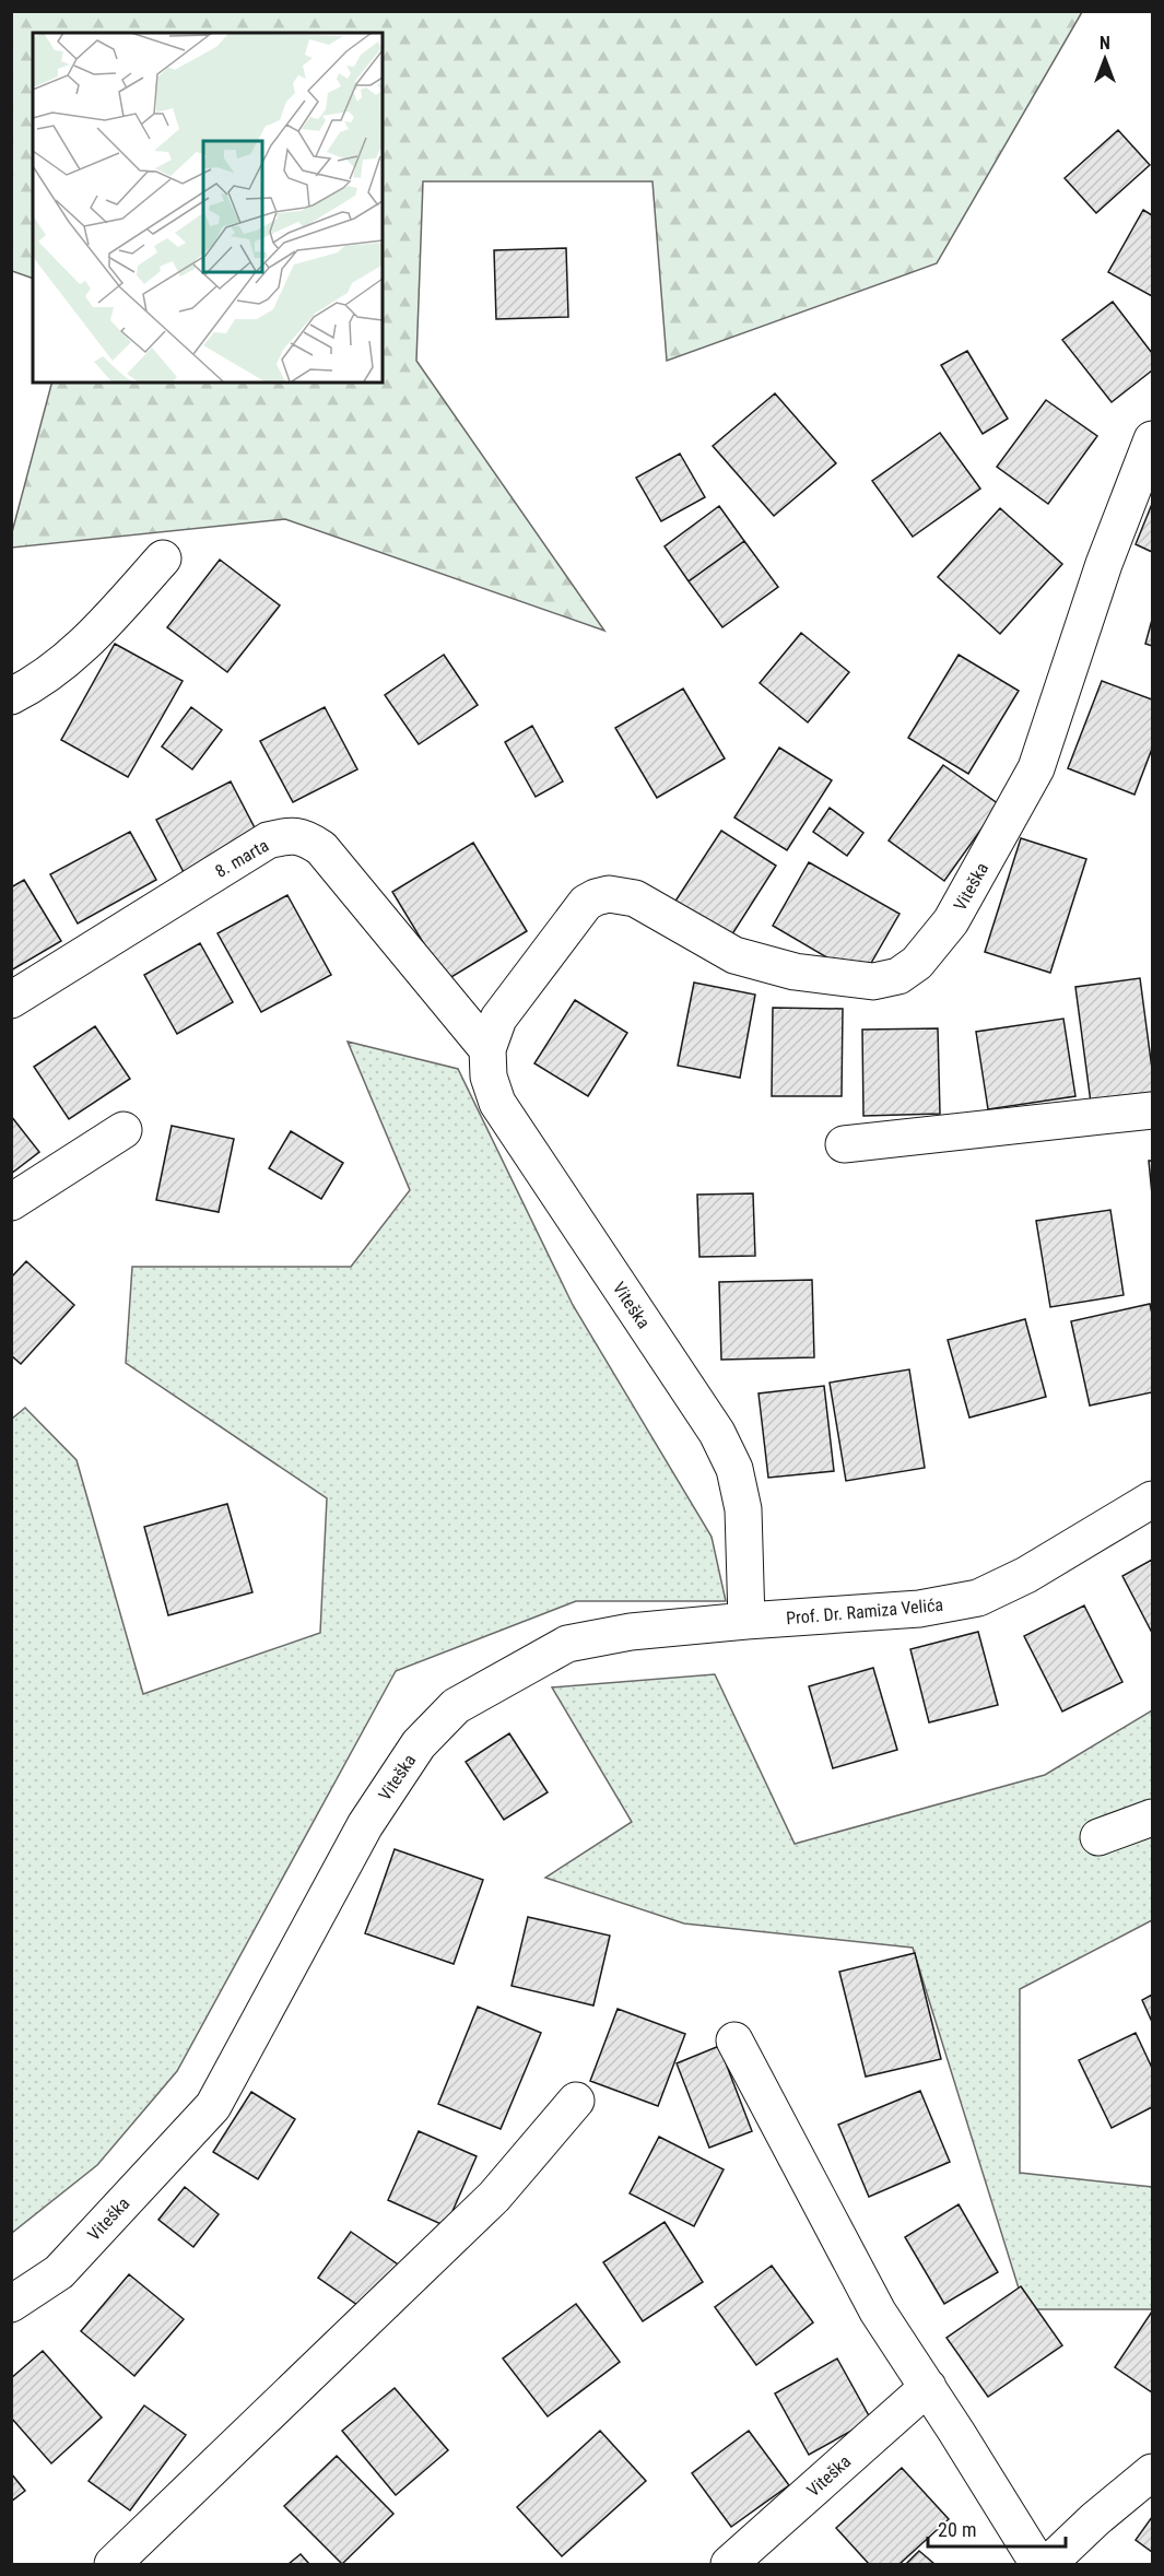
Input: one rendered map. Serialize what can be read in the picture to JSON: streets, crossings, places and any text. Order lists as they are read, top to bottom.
{
  "streets": {
    "street": ["8. marta", "Viteška", "Prof. Dr. Ramiza Velića"]
  },
  "crossings": [
    ["8. marta", "Viteška"],
    ["Viteška", "Prof. Dr. Ramiza Velića"]
  ],
  "scale_bar": "20 m",
  "north": "top"
}
